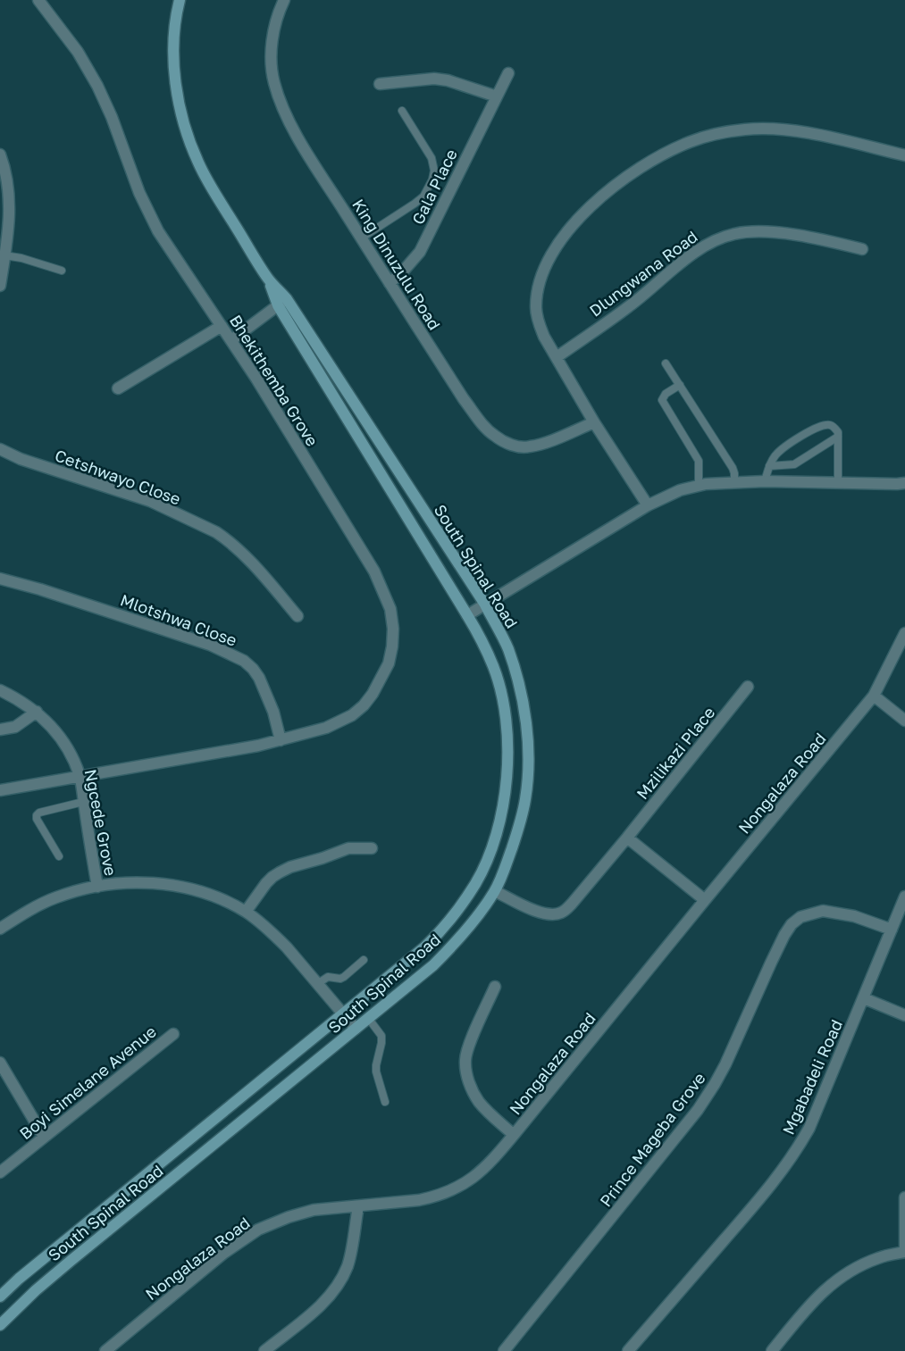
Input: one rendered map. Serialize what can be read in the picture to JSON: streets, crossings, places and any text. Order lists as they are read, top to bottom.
{
  "streets": {
    "street": [
      "Gala Place",
      "King Dinuzulu Road",
      "Dlungwana Road",
      "Bhekithemba Grove",
      "Cetshwayo Close",
      "South Spinal Road",
      "Mlotshwa Close",
      "Mzilikazi Place",
      "Nongalaza Road",
      "Ngcede Grove",
      "Mgabadeli Road",
      "Boyi Simelane Avenue",
      "Prince Mageba Grove"
    ]
  },
  "crossings": [
    ["Gala Place", "King Dinuzulu Road"],
    ["Bhekithemba Grove", "Mlotshwa Close"],
    ["South Spinal Road", "Mzilikazi Place"],
    ["Mgabadeli Road", "Prince Mageba Grove"]
  ]
}
